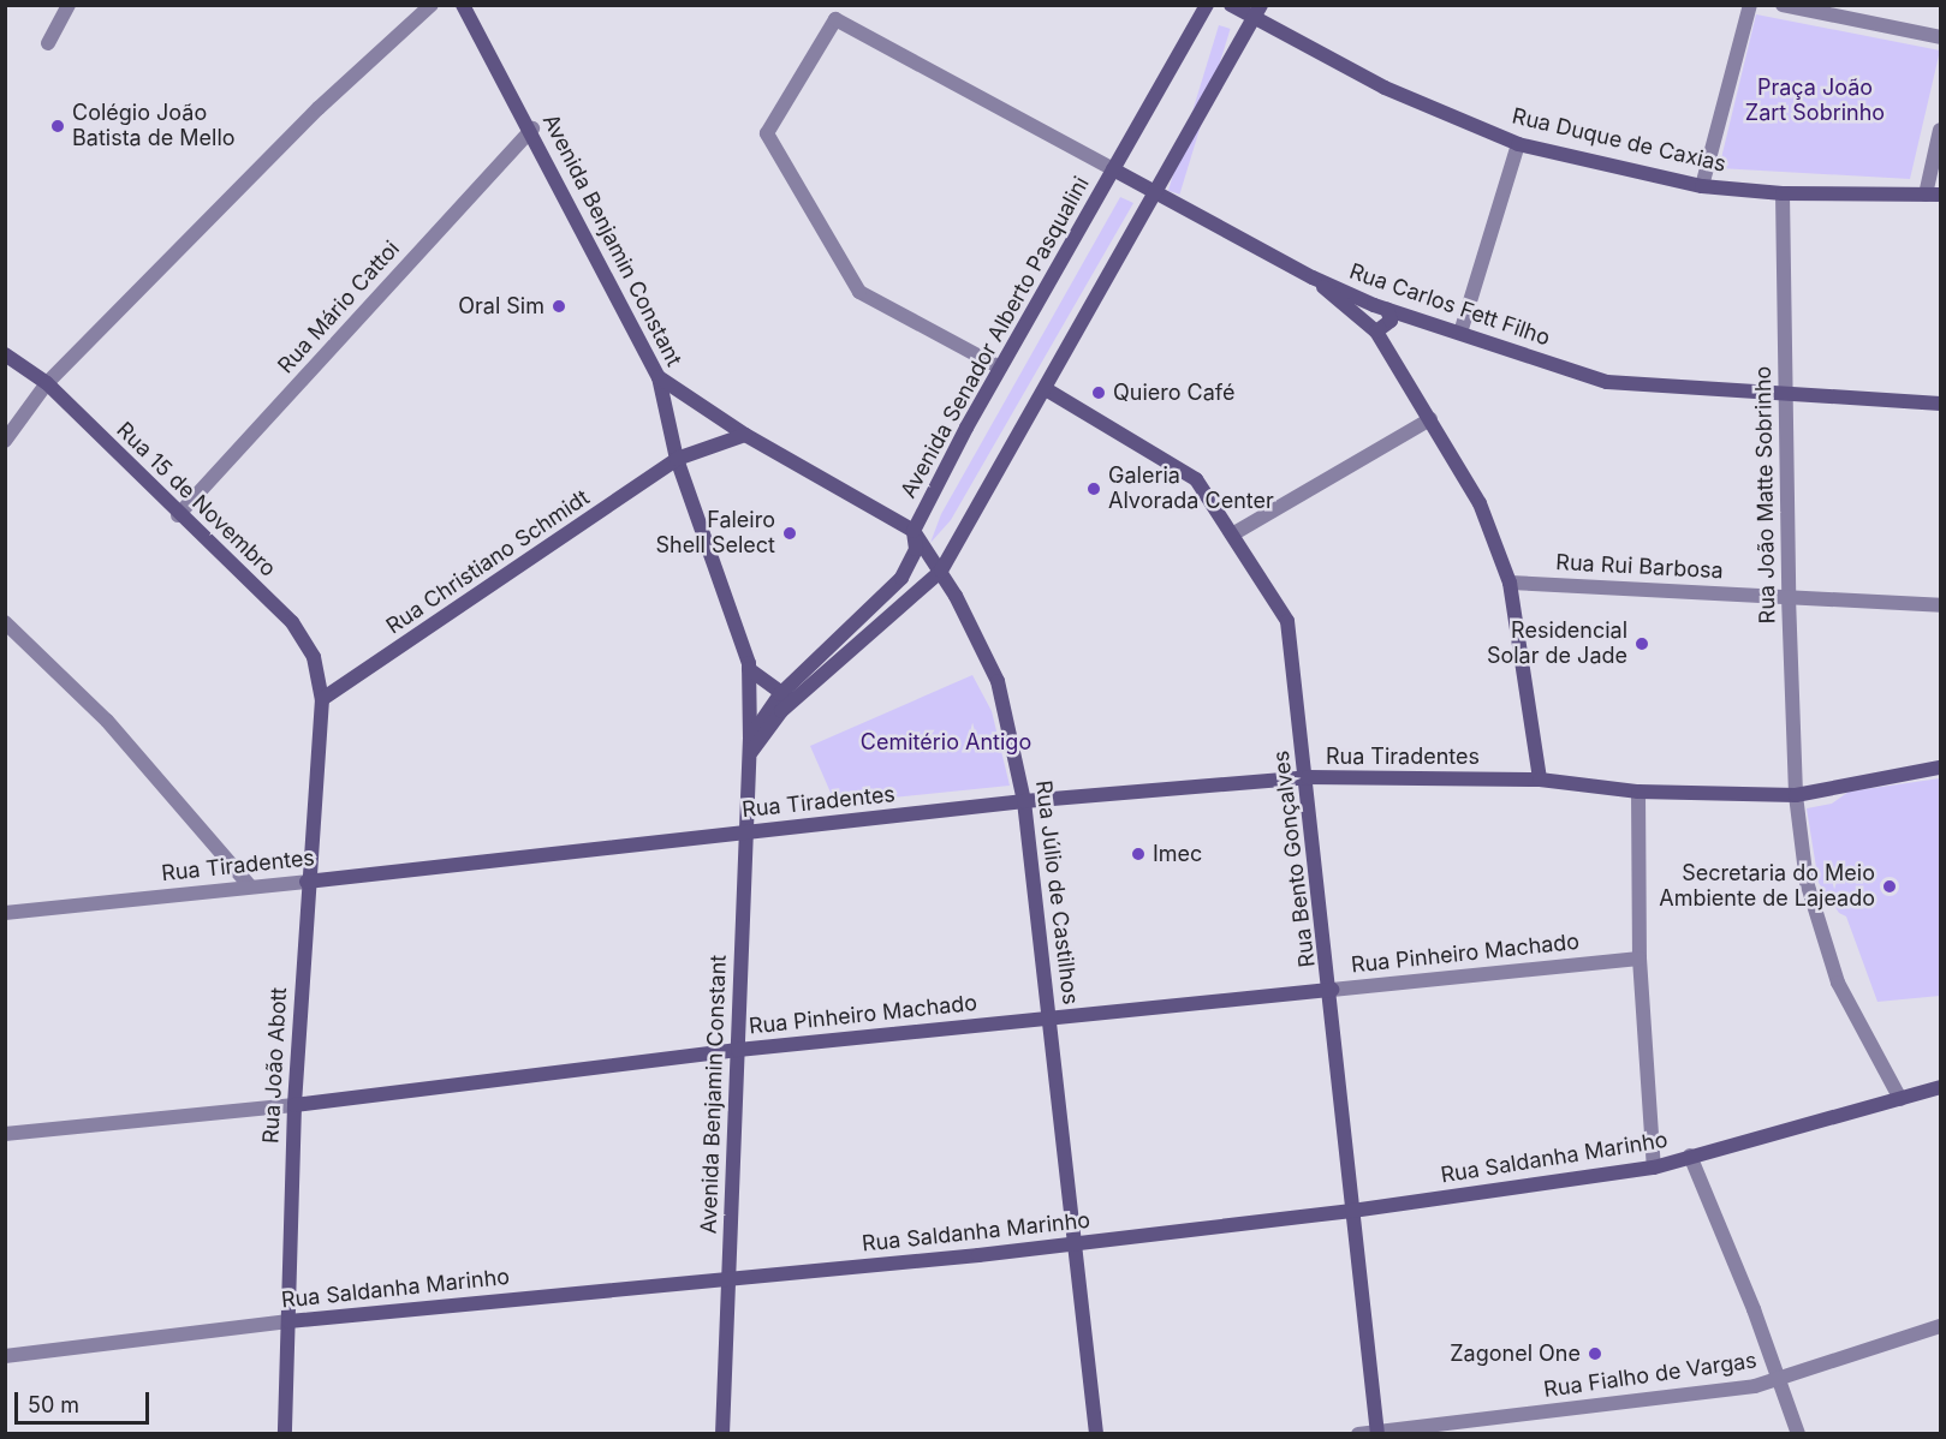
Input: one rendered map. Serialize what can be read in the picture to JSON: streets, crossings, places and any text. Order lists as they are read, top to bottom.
{
  "streets": {
    "street": [
      "Rua Duque de Caxias",
      "Avenida Benjamin Constant",
      "Rua Carlos Fett Filho",
      "Rua Mário Cattoi",
      "Avenida Senador Alberto Pasqualini",
      "Rua João Matte Sobrinho",
      "Rua 15 de Novembro",
      "Rua Christiano Schmidt",
      "Rua Rui Barbosa",
      "Rua Tiradentes",
      "Rua Bento Gonçalves",
      "Rua Júlio de Castilhos",
      "Rua Pinheiro Machado",
      "Rua João Abott",
      "Rua Saldanha Marinho",
      "Rua Fialho de Vargas"
    ]
  },
  "crossings": [
    ["Rua Duque de Caxias", "Avenida Senador Alberto Pasqualini"],
    ["Rua Duque de Caxias", "Rua João Matte Sobrinho"],
    ["Avenida Benjamin Constant", "Rua Mário Cattoi"],
    ["Avenida Benjamin Constant", "Avenida Senador Alberto Pasqualini"],
    ["Avenida Benjamin Constant", "Rua Christiano Schmidt"],
    ["Avenida Benjamin Constant", "Rua Tiradentes"],
    ["Avenida Benjamin Constant", "Rua Júlio de Castilhos"],
    ["Avenida Benjamin Constant", "Rua Pinheiro Machado"],
    ["Avenida Benjamin Constant", "Rua Saldanha Marinho"],
    ["Rua Carlos Fett Filho", "Avenida Senador Alberto Pasqualini"],
    ["Rua Carlos Fett Filho", "Rua João Matte Sobrinho"],
    ["Rua Mário Cattoi", "Rua 15 de Novembro"],
    ["Avenida Senador Alberto Pasqualini", "Rua Bento Gonçalves"],
    ["Avenida Senador Alberto Pasqualini", "Rua Júlio de Castilhos"],
    ["Rua João Matte Sobrinho", "Rua Rui Barbosa"],
    ["Rua João Matte Sobrinho", "Rua Tiradentes"],
    ["Rua João Matte Sobrinho", "Rua Saldanha Marinho"],
    ["Rua 15 de Novembro", "Rua Christiano Schmidt"],
    ["Rua 15 de Novembro", "Rua João Abott"],
    ["Rua Christiano Schmidt", "Rua João Abott"],
    ["Rua Tiradentes", "Rua Bento Gonçalves"],
    ["Rua Tiradentes", "Rua Júlio de Castilhos"],
    ["Rua Tiradentes", "Rua João Abott"],
    ["Rua Bento Gonçalves", "Rua Pinheiro Machado"],
    ["Rua Bento Gonçalves", "Rua Saldanha Marinho"],
    ["Rua Bento Gonçalves", "Rua Fialho de Vargas"],
    ["Rua Júlio de Castilhos", "Rua Pinheiro Machado"],
    ["Rua Júlio de Castilhos", "Rua Saldanha Marinho"],
    ["Rua Pinheiro Machado", "Rua João Abott"],
    ["Rua João Abott", "Rua Saldanha Marinho"]
  ],
  "parks": ["Praça João Zart Sobrinho", "Cemitério Antigo"],
  "places": [
    "Colégio João Batista de Mello",
    "Oral Sim",
    "Quiero Café",
    "Galeria Alvorada Center",
    "Faleiro Shell Select",
    "Residencial Solar de Jade",
    "Imec",
    "Secretaria do Meio Ambiente de Lajeado",
    "Zagonel One"
  ],
  "scale_bar": "50 m"
}
